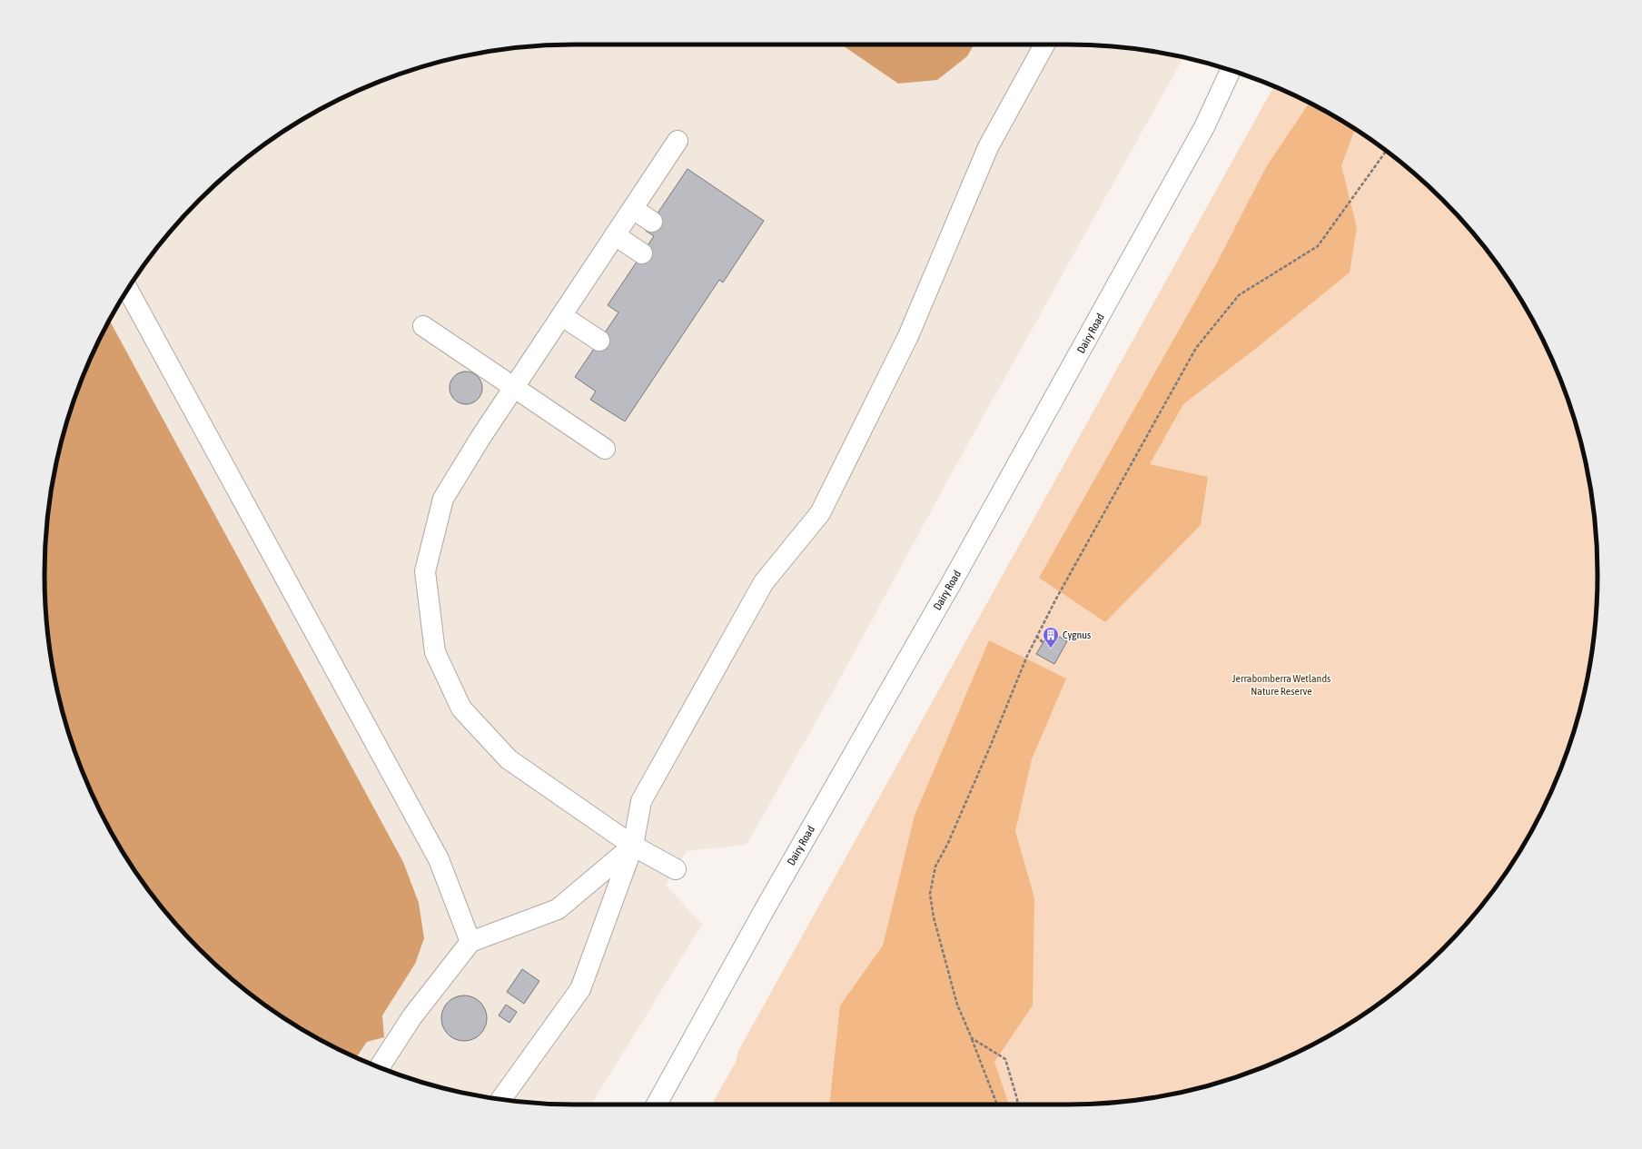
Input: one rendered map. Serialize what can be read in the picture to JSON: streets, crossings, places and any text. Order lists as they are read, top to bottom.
{
  "streets": {
    "street": ["Dairy Road"]
  },
  "parks": ["Jerrabomberra Wetlands Nature Reserve"],
  "places": {
    "building": ["Cygnus"]
  }
}
